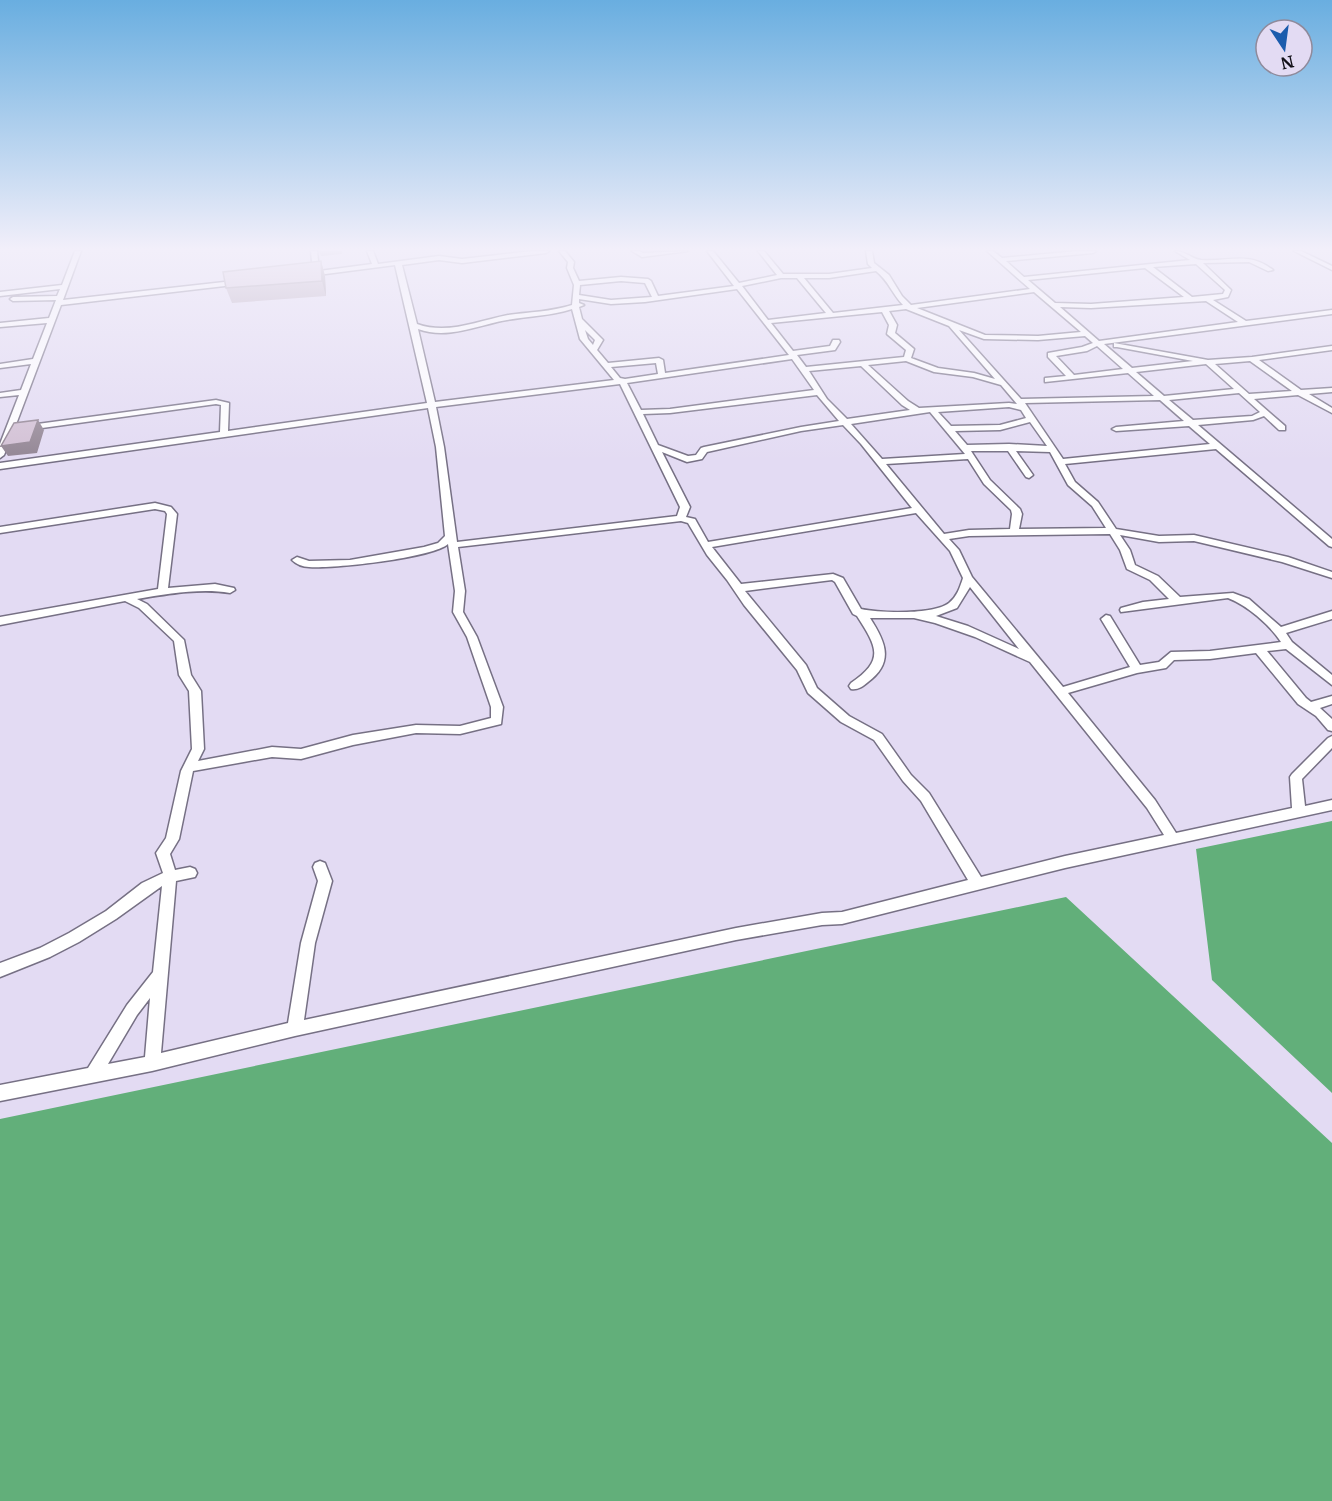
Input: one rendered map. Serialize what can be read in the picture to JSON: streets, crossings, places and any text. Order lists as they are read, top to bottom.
{
  "north": "bottom"
}
